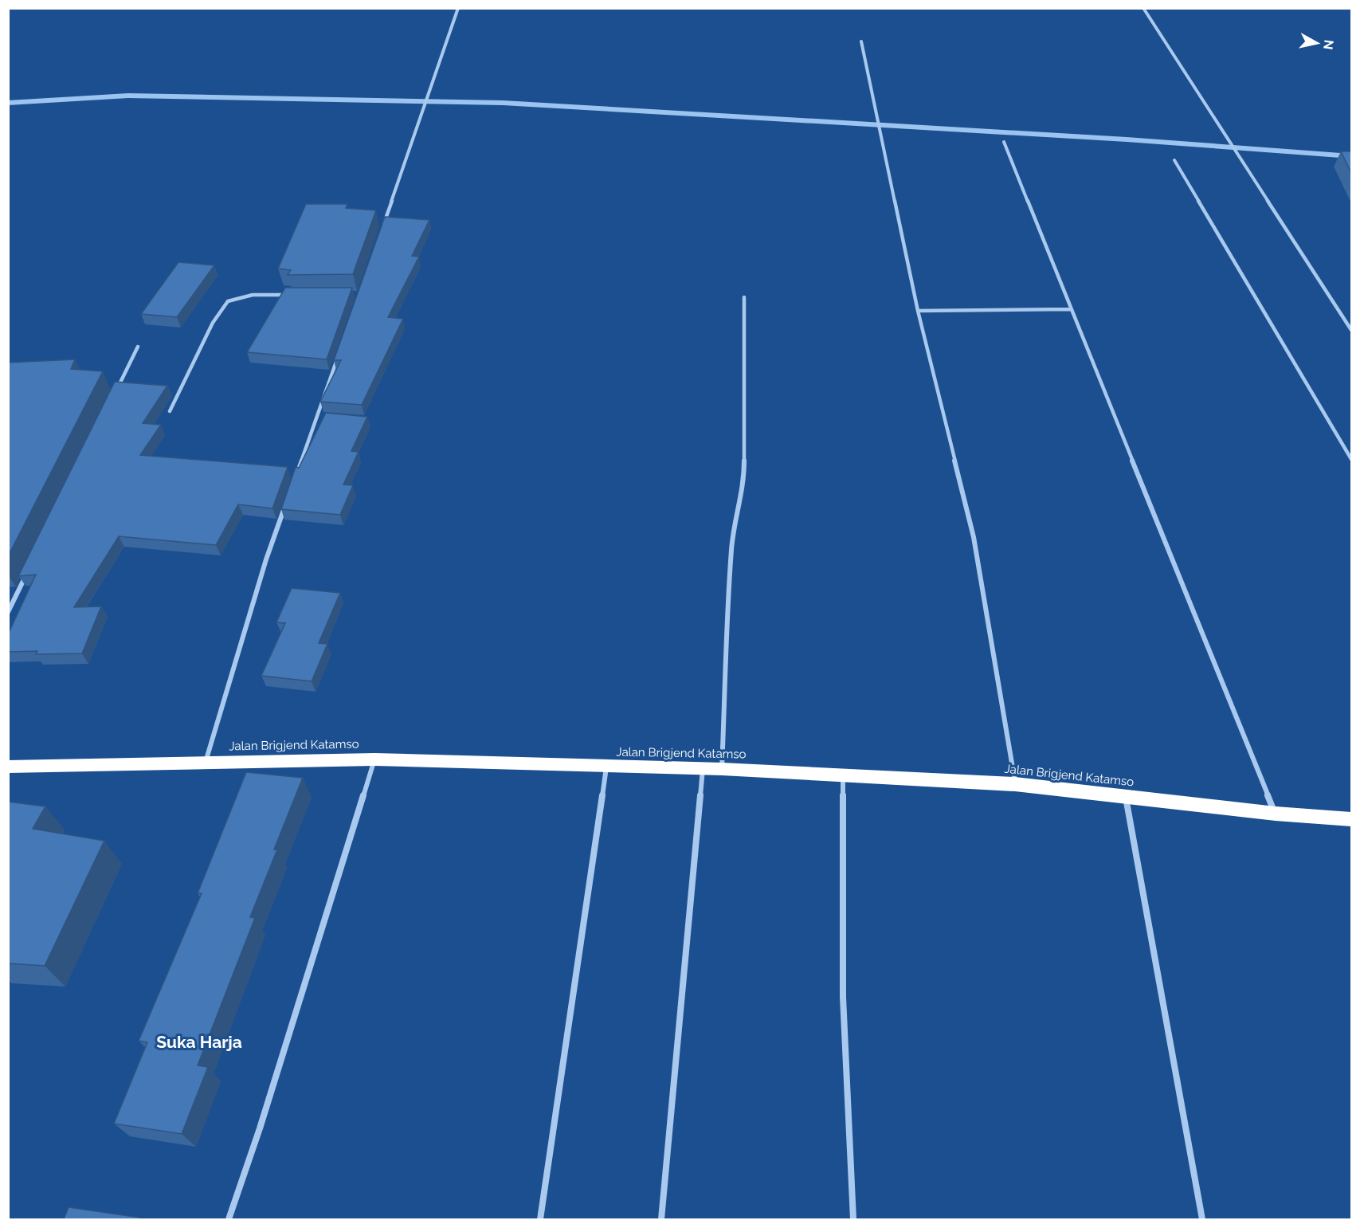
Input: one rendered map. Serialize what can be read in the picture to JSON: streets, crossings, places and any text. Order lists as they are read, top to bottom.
{
  "streets": {
    "highway": ["Jalan Brigjend Katamso"]
  },
  "districts": ["Suka Harja"],
  "north": "right"
}
